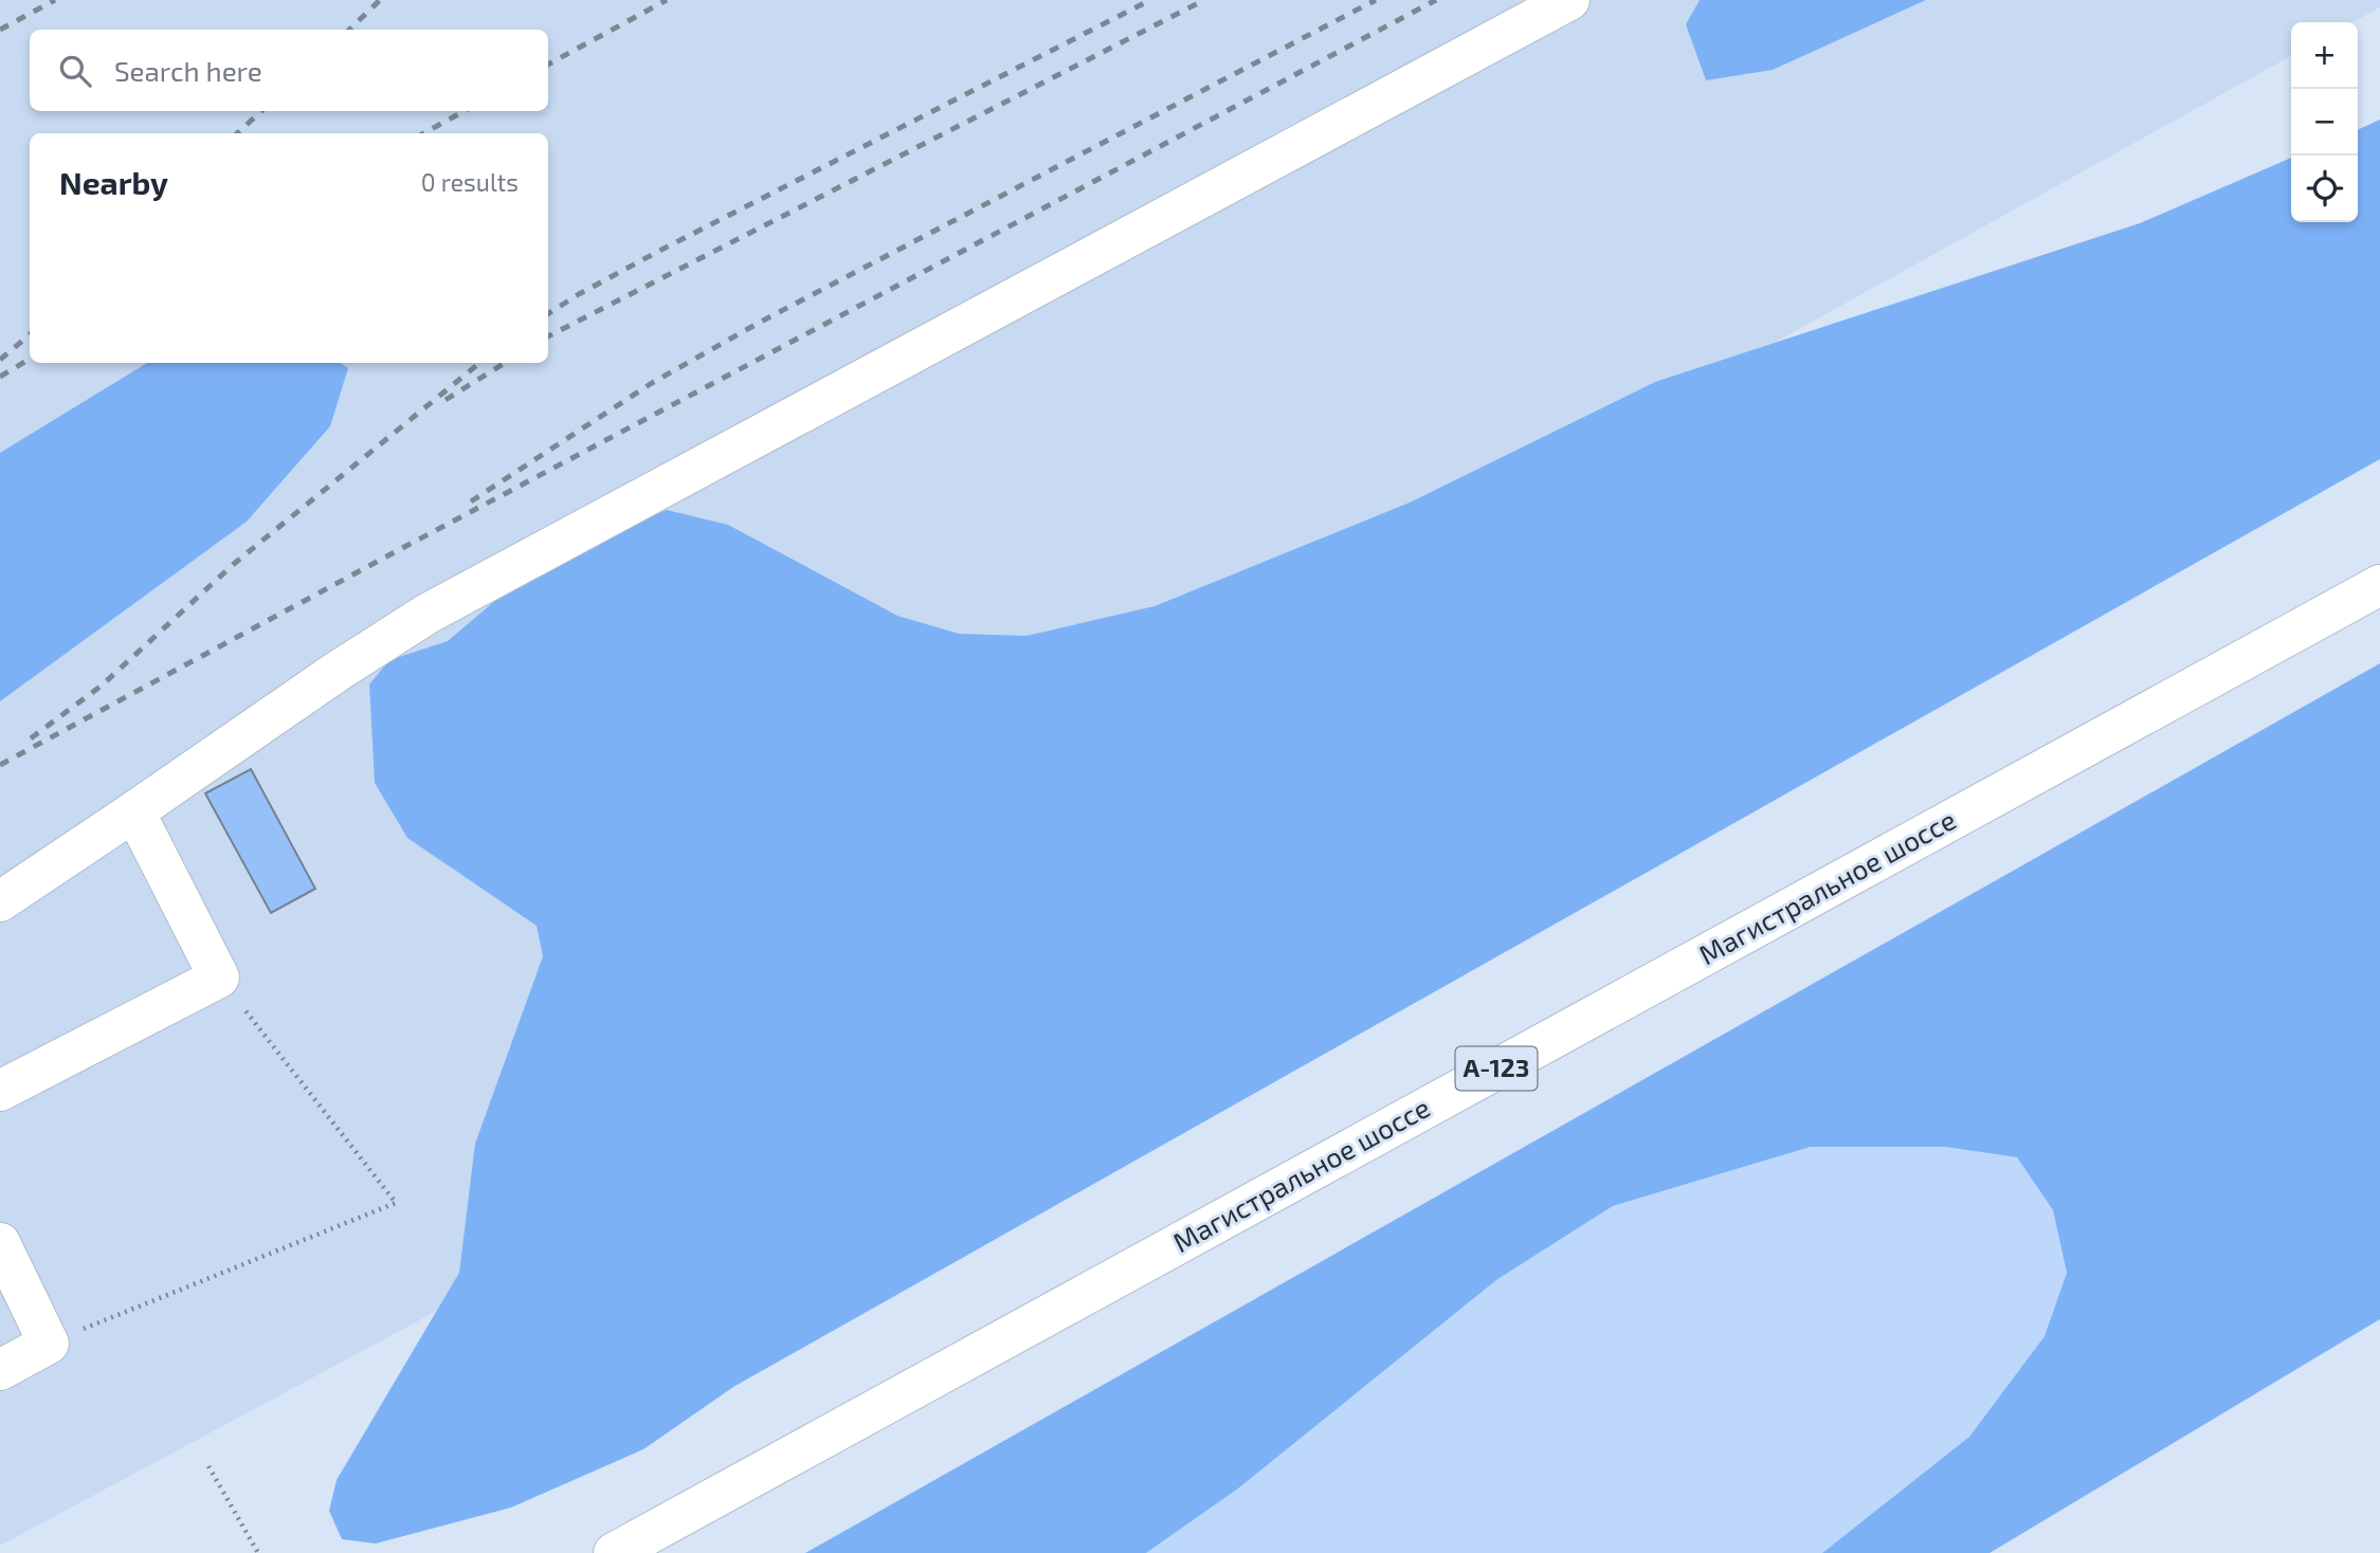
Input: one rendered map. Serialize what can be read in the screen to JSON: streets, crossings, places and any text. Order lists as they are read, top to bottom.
{
  "streets": {
    "main road": ["Магистральное шоссе", "А-123"]
  },
  "page": {
    "map_buttons": ["+", "−"],
    "search": "Search here",
    "heading": ["Nearby", "0 results"]
  }
}
